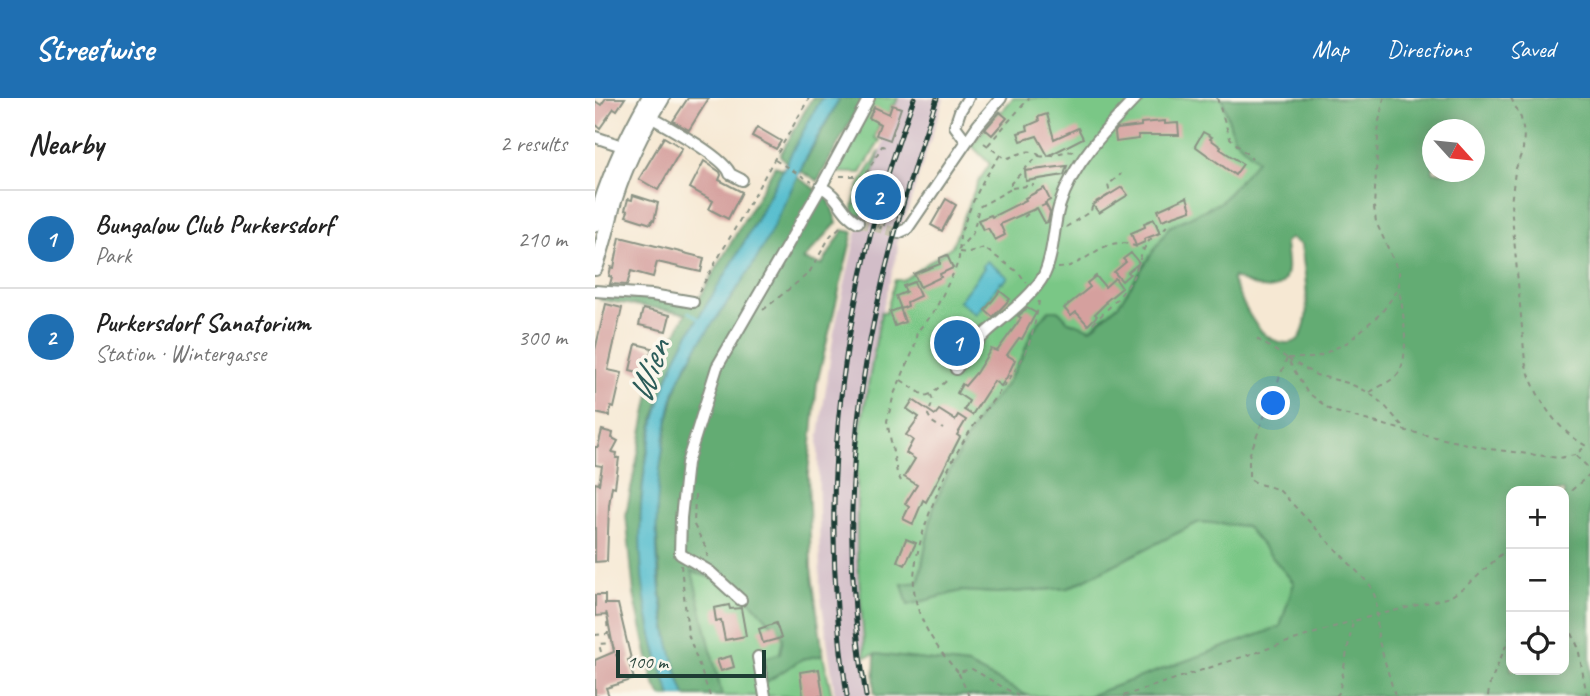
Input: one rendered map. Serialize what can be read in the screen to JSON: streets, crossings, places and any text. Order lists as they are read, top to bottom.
{
  "water": ["Wien"],
  "scale_bar": "100 m",
  "north": "bottom right",
  "page": {
    "header": "Streetwise",
    "nav": ["Map", "Directions", "Saved"],
    "heading": ["Nearby", "2 results"],
    "pins": ["2", "1"],
    "list": [
      {
        "mark": "1",
        "name": "Bungalow Club Purkersdorf",
        "note": "Park",
        "value": "210 m"
      },
      {
        "mark": "2",
        "name": "Purkersdorf Sanatorium",
        "note": "Station · Wintergasse",
        "value": "300 m"
      }
    ],
    "map_buttons": ["+", "−"],
    "scale": "100 m"
  }
}
